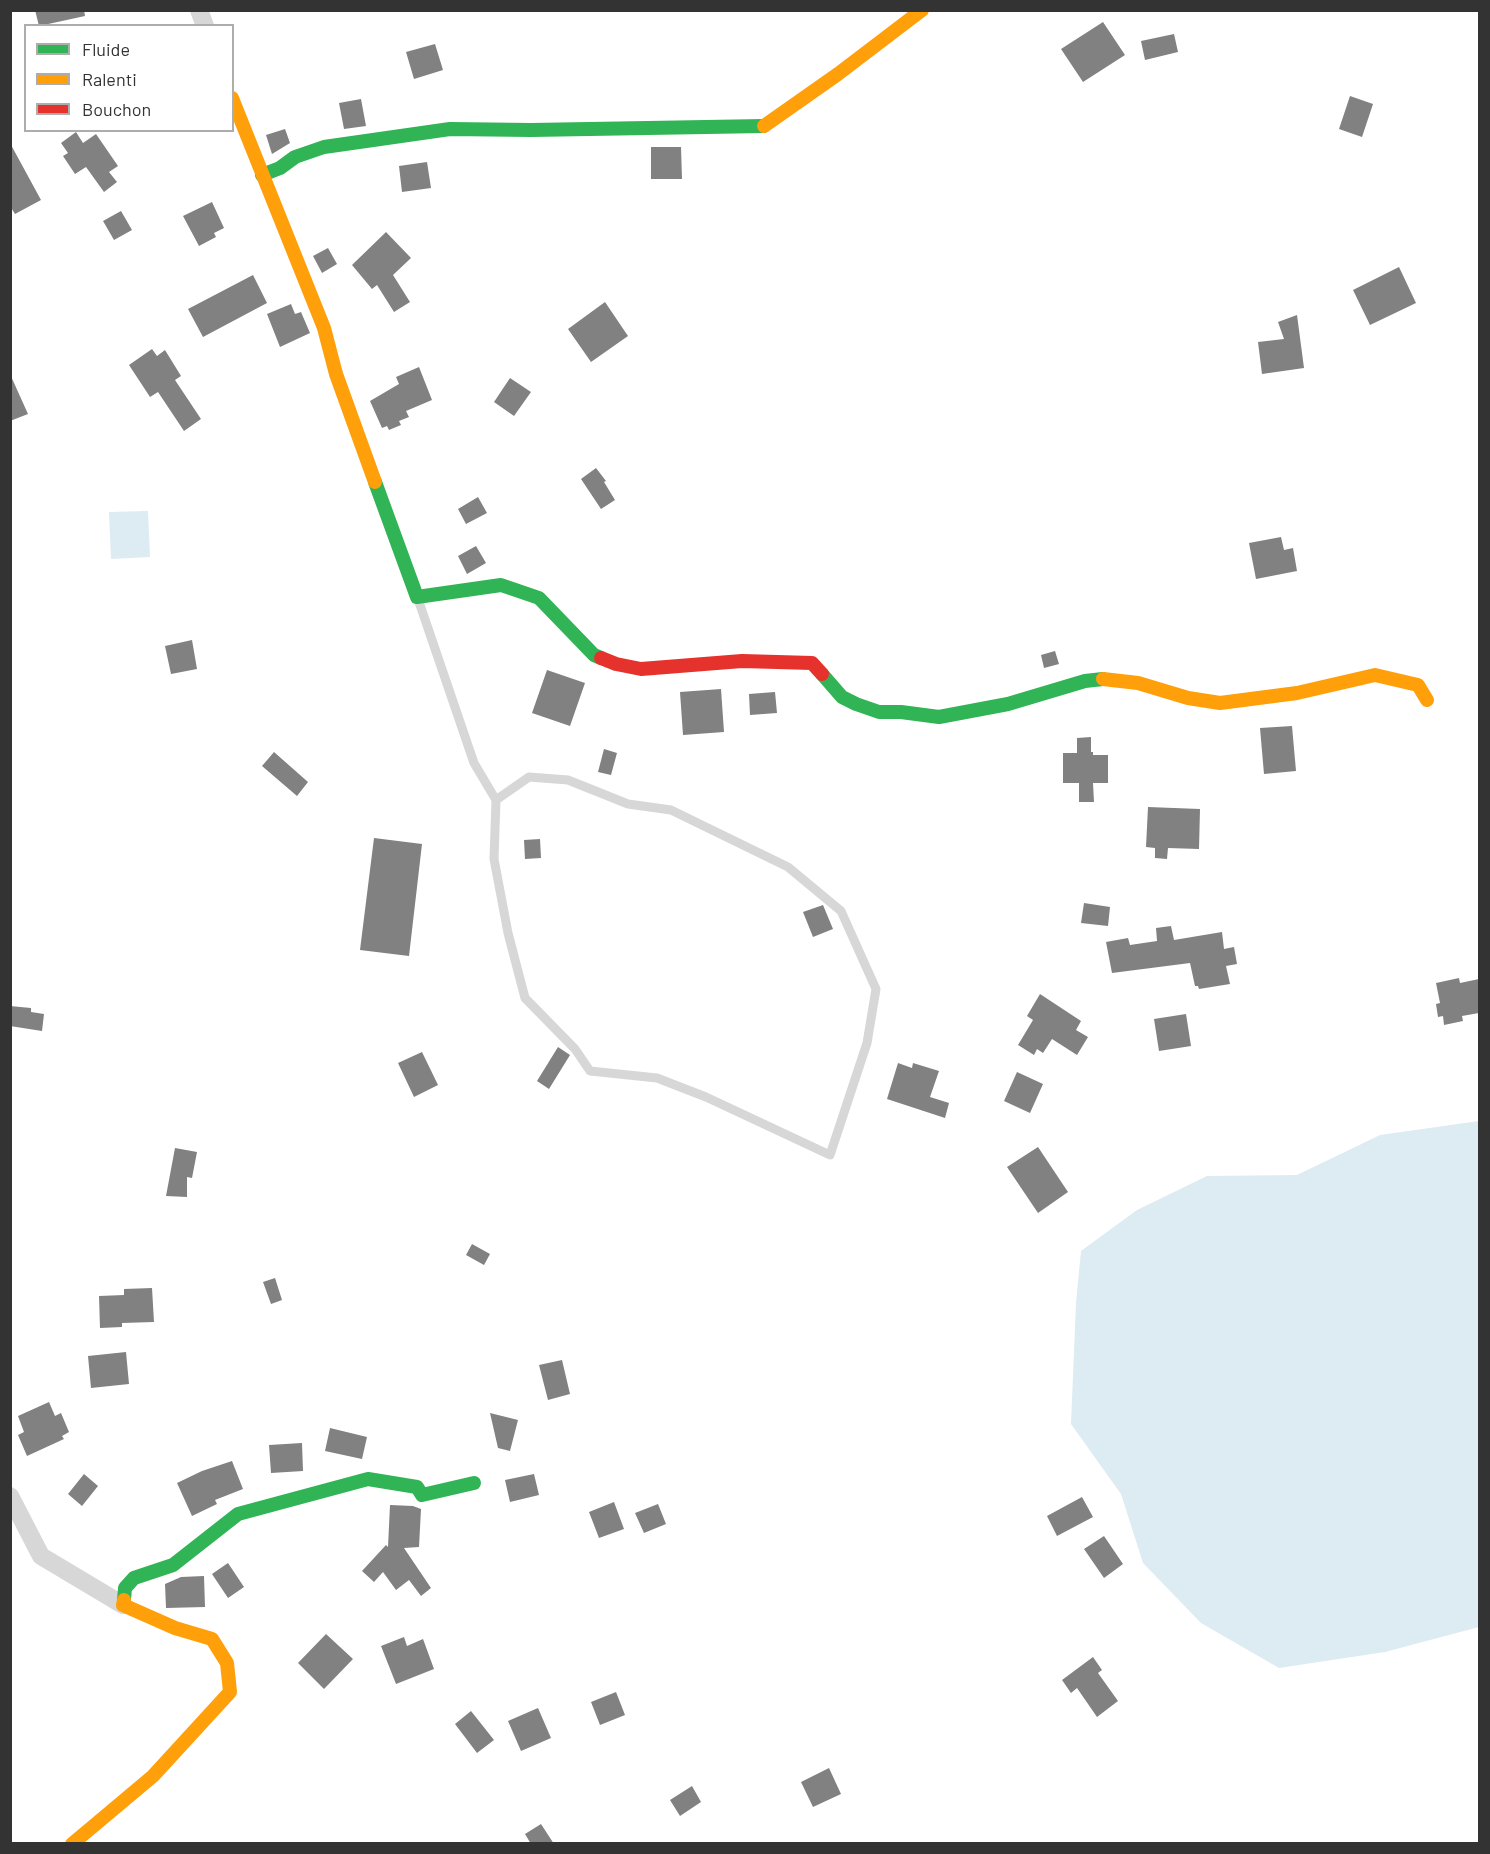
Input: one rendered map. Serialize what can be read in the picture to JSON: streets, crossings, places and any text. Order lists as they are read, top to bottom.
{
  "legend": ["Fluide", "Ralenti", "Bouchon"]
}
